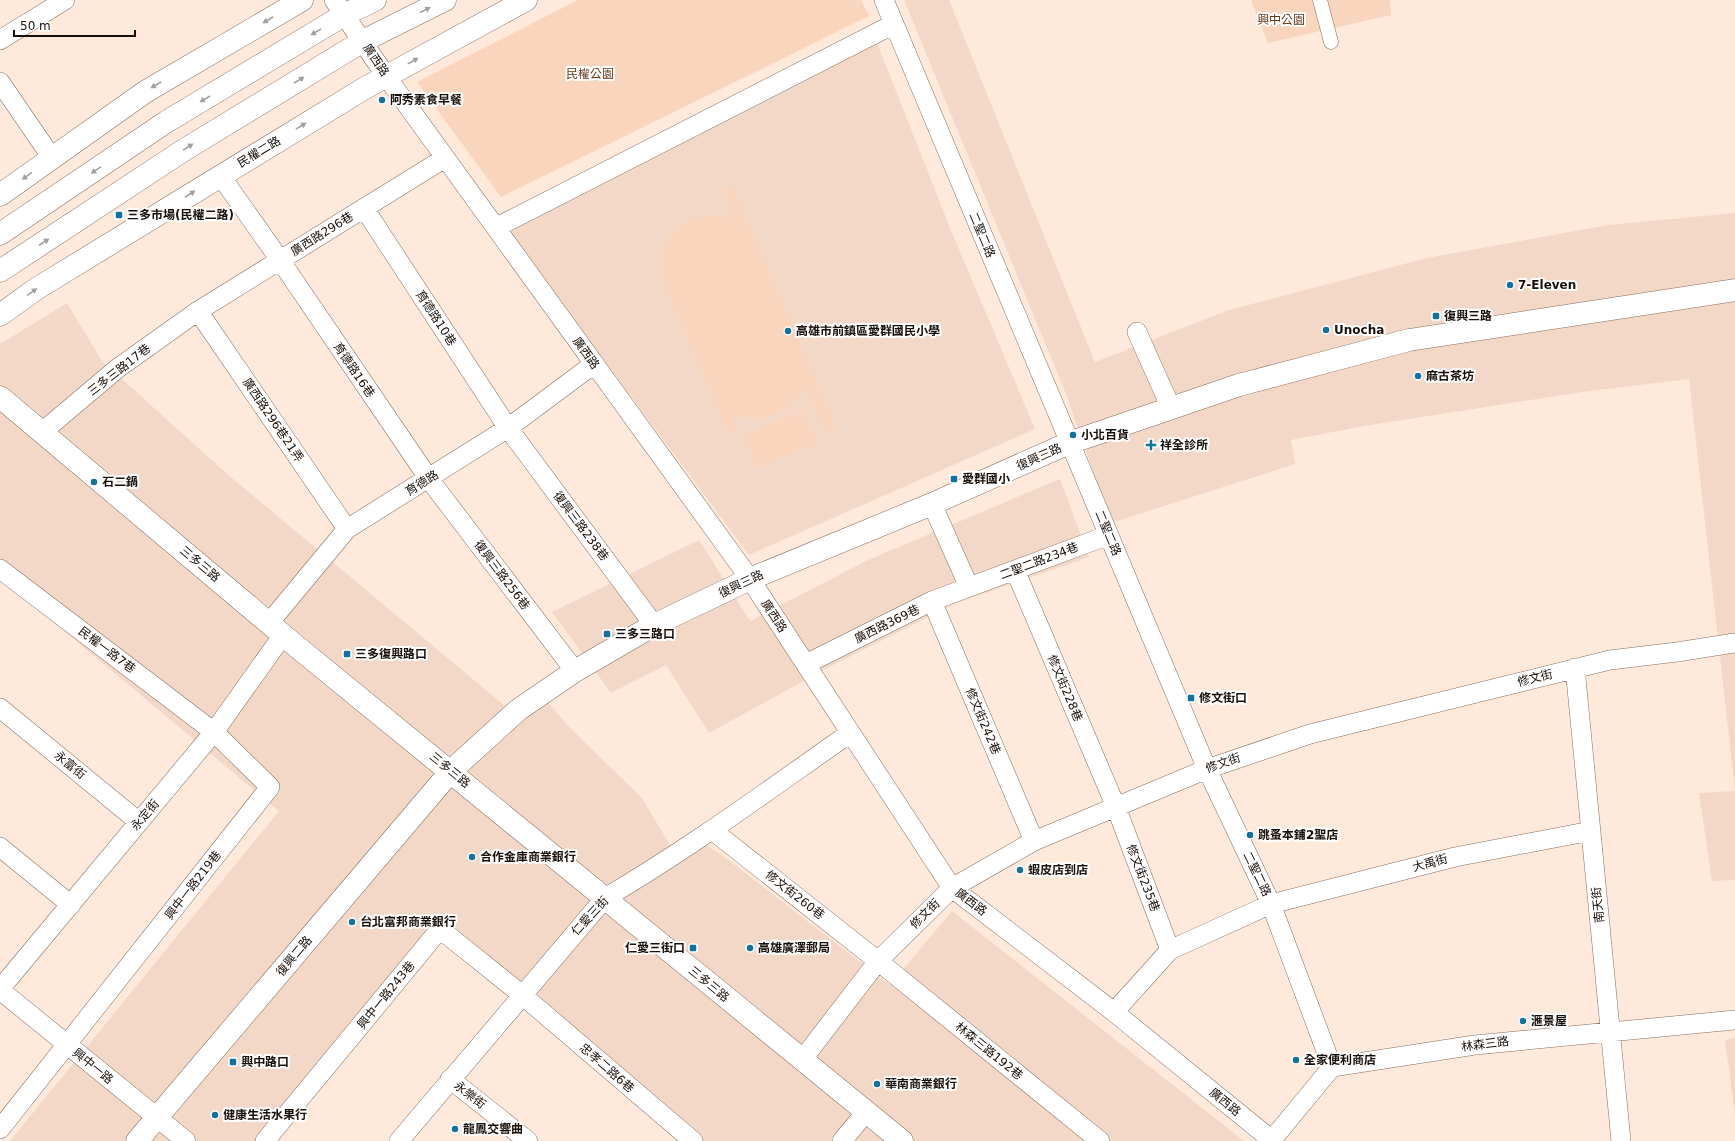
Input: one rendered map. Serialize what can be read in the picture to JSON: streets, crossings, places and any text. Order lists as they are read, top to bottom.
{
  "streets": {
    "street": [
      "廣西路",
      "民權二路",
      "廣西路296巷",
      "二聖二路",
      "育德路10巷",
      "三多三路17巷",
      "育德路16巷",
      "廣西路296巷21弄",
      "復興三路",
      "育德路",
      "復興三路238巷",
      "二聖二路234巷",
      "三多三路",
      "復興三路256巷",
      "廣西路369巷",
      "民權一路7巷",
      "修文街",
      "修文街228巷",
      "修文街242巷",
      "永富街",
      "永定街",
      "大禹街",
      "修文街235巷",
      "興中一路219巷",
      "修文街260巷",
      "南天街",
      "仁愛三街",
      "復興二路",
      "興中一路243巷",
      "林森三路",
      "林森三路192巷",
      "興中一路",
      "忠孝二路6巷",
      "永樂街"
    ]
  },
  "crossings": [
    ["廣西路", "民權二路"],
    ["廣西路", "廣西路296巷"],
    ["廣西路", "復興三路"],
    ["廣西路", "育德路"],
    ["廣西路", "廣西路369巷"],
    ["廣西路", "修文街"],
    ["廣西路", "仁愛三街"],
    ["民權二路", "育德路16巷"],
    ["廣西路296巷", "育德路10巷"],
    ["廣西路296巷", "三多三路17巷"],
    ["廣西路296巷", "育德路16巷"],
    ["廣西路296巷", "廣西路296巷21弄"],
    ["二聖二路", "復興三路"],
    ["二聖二路", "二聖二路234巷"],
    ["二聖二路", "修文街"],
    ["二聖二路", "大禹街"],
    ["二聖二路", "林森三路"],
    ["育德路10巷", "育德路"],
    ["育德路10巷", "復興三路238巷"],
    ["三多三路17巷", "廣西路296巷21弄"],
    ["三多三路17巷", "三多三路"],
    ["育德路16巷", "育德路"],
    ["育德路16巷", "復興三路256巷"],
    ["廣西路296巷21弄", "育德路"],
    ["復興三路", "復興三路238巷"],
    ["復興三路", "三多三路"],
    ["復興三路", "復興三路256巷"],
    ["復興三路", "復興二路"],
    ["育德路", "復興三路238巷"],
    ["育德路", "三多三路"],
    ["育德路", "復興三路256巷"],
    ["育德路", "永定街"],
    ["二聖二路234巷", "廣西路369巷"],
    ["二聖二路234巷", "修文街228巷"],
    ["三多三路", "修文街"],
    ["三多三路", "永定街"],
    ["三多三路", "仁愛三街"],
    ["三多三路", "復興二路"],
    ["廣西路369巷", "修文街242巷"],
    ["民權一路7巷", "永定街"],
    ["民權一路7巷", "興中一路219巷"],
    ["修文街", "修文街228巷"],
    ["修文街", "修文街242巷"],
    ["修文街", "修文街235巷"],
    ["修文街", "修文街260巷"],
    ["修文街", "南天街"],
    ["修文街", "林森三路192巷"],
    ["修文街228巷", "修文街235巷"],
    ["永富街", "永定街"],
    ["永定街", "興中一路219巷"],
    ["永定街", "興中一路"],
    ["大禹街", "修文街235巷"],
    ["大禹街", "南天街"],
    ["興中一路219巷", "興中一路"],
    ["修文街260巷", "仁愛三街"],
    ["修文街260巷", "林森三路192巷"],
    ["南天街", "林森三路"],
    ["仁愛三街", "興中一路243巷"],
    ["仁愛三街", "忠孝二路6巷"],
    ["仁愛三街", "永樂街"],
    ["復興二路", "興中一路"],
    ["興中一路243巷", "忠孝二路6巷"]
  ],
  "parks": ["興中公園", "民權公園"],
  "places": {
    "other": [
      "阿秀素食早餐",
      "7-Eleven",
      "Unocha",
      "高雄市前鎮區愛群國民小學",
      "麻古茶坊",
      "小北百貨",
      "石二鍋",
      "跳蚤本鋪2聖店",
      "合作金庫商業銀行",
      "蝦皮店到店",
      "台北富邦商業銀行",
      "高雄廣澤郵局",
      "滙景屋",
      "全家便利商店",
      "華南商業銀行",
      "健康生活水果行",
      "龍鳳交響曲"
    ],
    "transit": [
      "三多市場(民權二路)",
      "復興三路",
      "愛群國小",
      "三多三路口",
      "三多復興路口",
      "修文街口",
      "仁愛三街口",
      "興中路口"
    ],
    "health": ["祥全診所"]
  },
  "scale_bar": "50 m"
}
